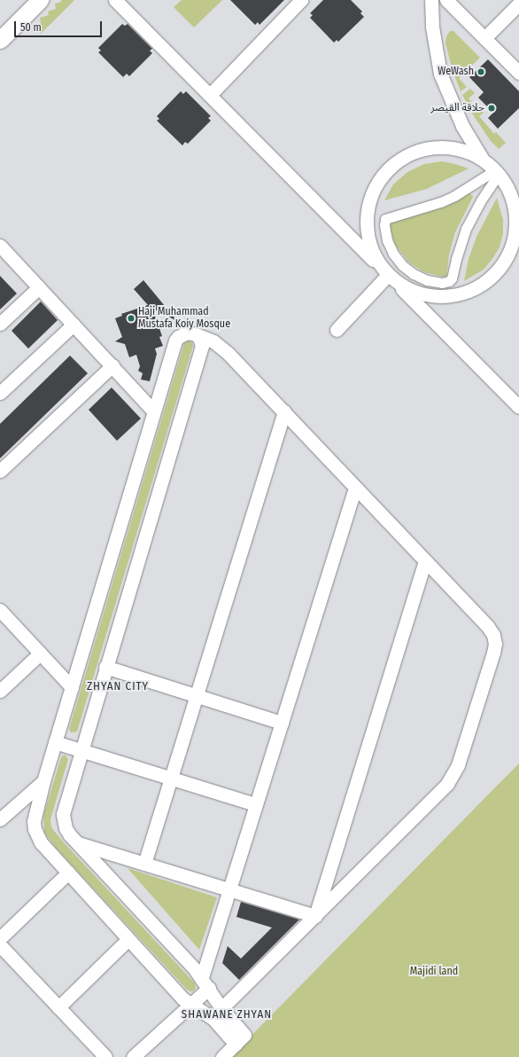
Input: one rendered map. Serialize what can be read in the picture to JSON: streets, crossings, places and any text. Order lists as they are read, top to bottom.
{
  "districts": ["ZHYAN CITY", "SHAWANE ZHYAN"],
  "parks": ["Majidi land"],
  "places": ["WeWash", "حلاقة القيصر", "Haji Muhammad Mustafa Koiy Mosque"],
  "scale_bar": "50 m"
}
